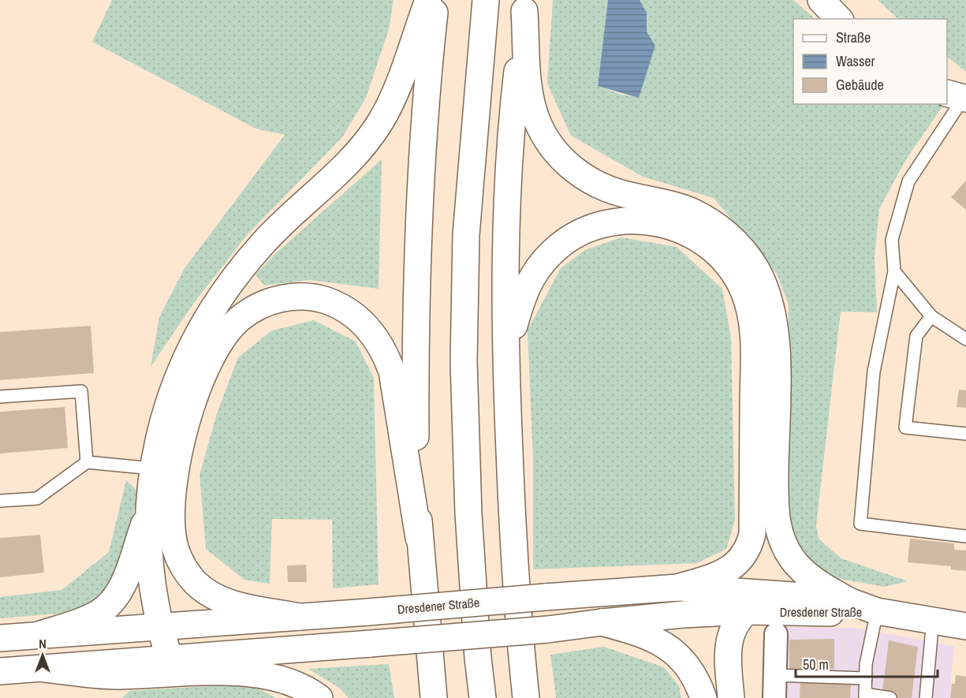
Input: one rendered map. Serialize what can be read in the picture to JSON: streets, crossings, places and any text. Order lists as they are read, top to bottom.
{
  "streets": {
    "main road": ["Dresdener Straße"]
  },
  "legend": ["Straße", "Wasser", "Gebäude"],
  "scale_bar": "50 m",
  "north": "top"
}
